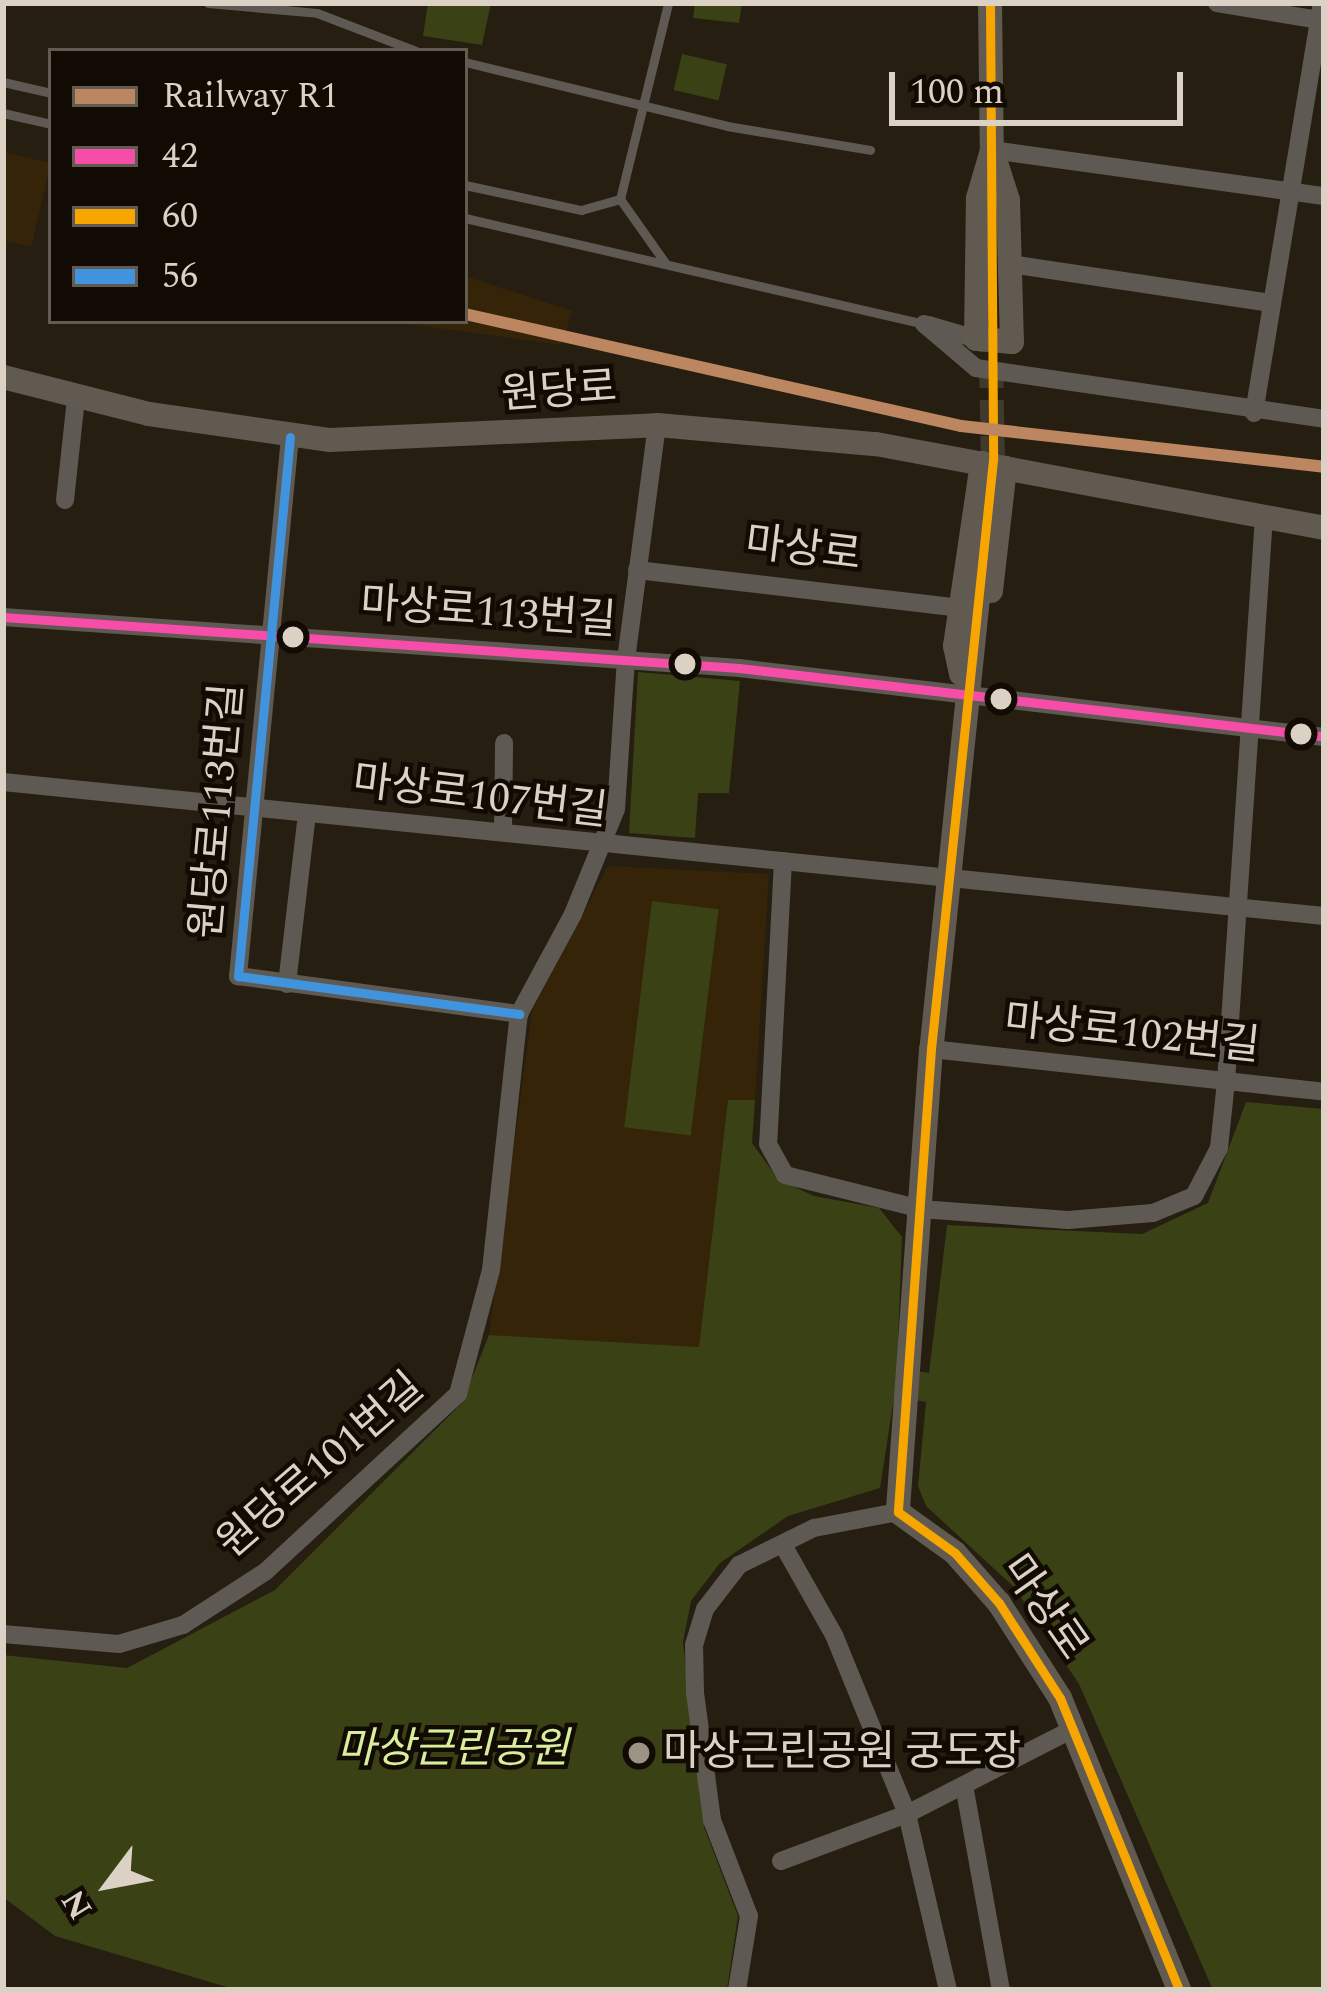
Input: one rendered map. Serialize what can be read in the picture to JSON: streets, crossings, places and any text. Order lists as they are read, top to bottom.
{
  "streets": {
    "street": [
      "원당로",
      "마상로",
      "마상로113번길",
      "마상로107번길",
      "원당로113번길",
      "마상로102번길",
      "원당로101번길"
    ]
  },
  "crossings": [
    ["원당로", "원당로113번길"],
    ["원당로", "원당로101번길"],
    ["마상로", "원당로101번길"],
    ["마상로113번길", "원당로113번길"],
    ["마상로113번길", "원당로101번길"],
    ["마상로107번길", "원당로113번길"],
    ["마상로107번길", "원당로101번길"]
  ],
  "parks": ["마상근린공원"],
  "places": ["마상근린공원 궁도장"],
  "lines": [
    "transit line 60",
    "rail line R1",
    "transit line 56",
    "transit line 42"
  ],
  "legend": [
    "Railway R1",
    "42",
    "60",
    "56"
  ],
  "scale_bar": "100 m",
  "north": "bottom left"
}
